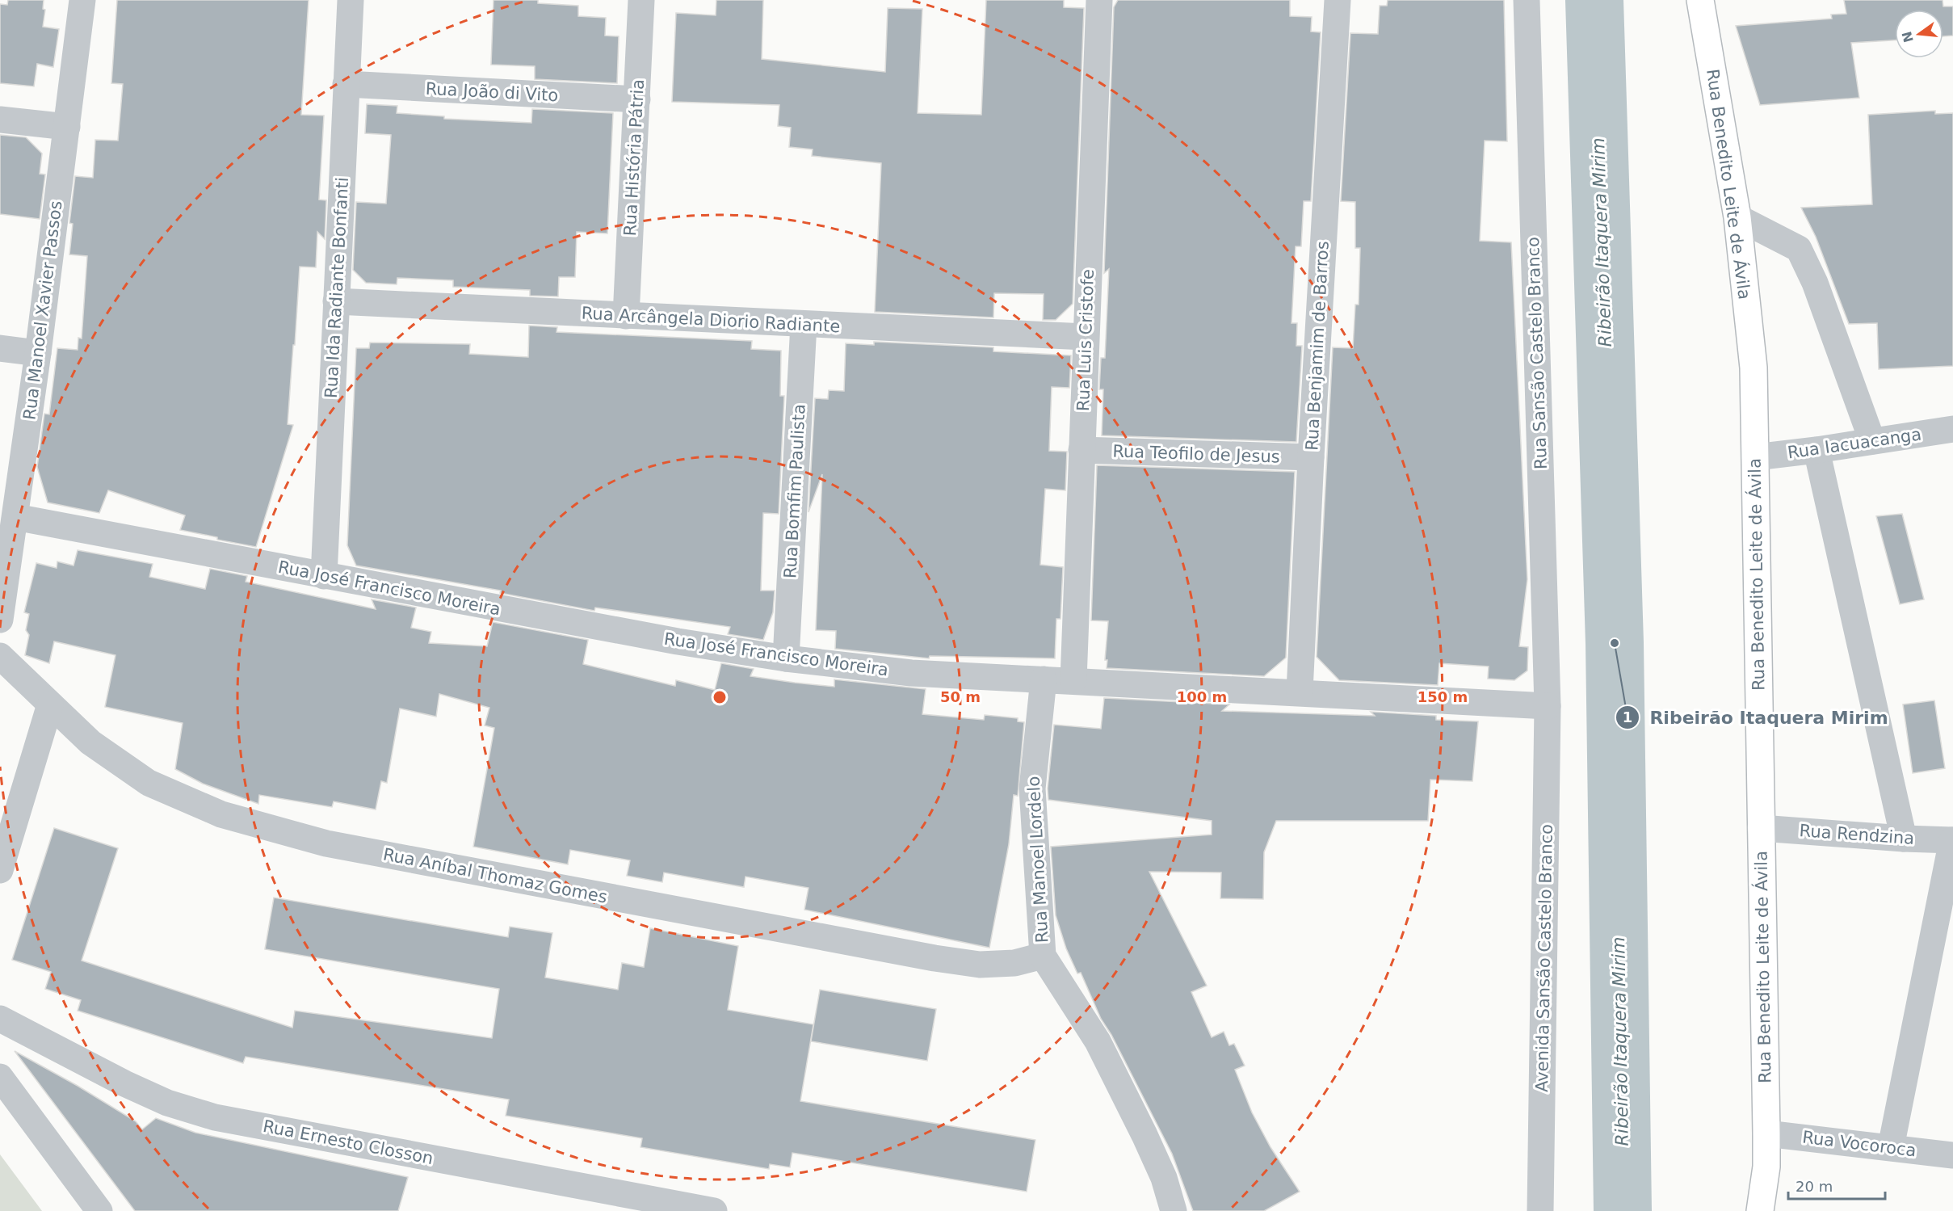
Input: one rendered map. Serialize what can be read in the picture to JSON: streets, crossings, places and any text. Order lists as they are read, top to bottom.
{
  "streets": {
    "main road": ["Rua Benedito Leite de Ávila"],
    "street": [
      "Rua João di Vito",
      "Rua História Pátria",
      "Rua Ida Radiante Bonfanti",
      "Rua Manoel Xavier Passos",
      "Rua Arcângela Diorio Radiante",
      "Rua Luis Cristofe",
      "Rua Benjamim de Barros",
      "Rua Sansão Castelo Branco",
      "Rua Iacuacanga",
      "Rua Teofilo de Jesus",
      "Rua Bomfim Paulista",
      "Rua José Francisco Moreira",
      "Rua Rendzina",
      "Rua Manoel Lordelo",
      "Rua Aníbal Thomaz Gomes",
      "Avenida Sansão Castelo Branco",
      "Rua Ernesto Closson",
      "Rua Vocoroca"
    ]
  },
  "crossings": [
    ["Rua João di Vito", "Rua História Pátria"],
    ["Rua João di Vito", "Rua Ida Radiante Bonfanti"],
    ["Rua História Pátria", "Rua Arcângela Diorio Radiante"],
    ["Rua Benedito Leite de Ávila", "Rua Iacuacanga"],
    ["Rua Benedito Leite de Ávila", "Rua Rendzina"],
    ["Rua Benedito Leite de Ávila", "Rua Vocoroca"],
    ["Rua Ida Radiante Bonfanti", "Rua Arcângela Diorio Radiante"],
    ["Rua Ida Radiante Bonfanti", "Rua José Francisco Moreira"],
    ["Rua Manoel Xavier Passos", "Rua José Francisco Moreira"],
    ["Rua Arcângela Diorio Radiante", "Rua Luis Cristofe"],
    ["Rua Arcângela Diorio Radiante", "Rua Bomfim Paulista"],
    ["Rua Luis Cristofe", "Rua Teofilo de Jesus"],
    ["Rua Luis Cristofe", "Rua José Francisco Moreira"],
    ["Rua Benjamim de Barros", "Rua Teofilo de Jesus"],
    ["Rua Benjamim de Barros", "Rua José Francisco Moreira"],
    ["Rua Sansão Castelo Branco", "Rua José Francisco Moreira"],
    ["Rua Sansão Castelo Branco", "Avenida Sansão Castelo Branco"],
    ["Rua Bomfim Paulista", "Rua José Francisco Moreira"],
    ["Rua José Francisco Moreira", "Rua Manoel Lordelo"],
    ["Rua José Francisco Moreira", "Avenida Sansão Castelo Branco"],
    ["Rua Manoel Lordelo", "Rua Aníbal Thomaz Gomes"]
  ],
  "water": ["Ribeirão Itaquera Mirim"],
  "places": ["Ribeirão Itaquera Mirim"],
  "scale_bar": "20 m",
  "north": "left",
  "rings": ["50 m", "100 m", "150 m"]
}
